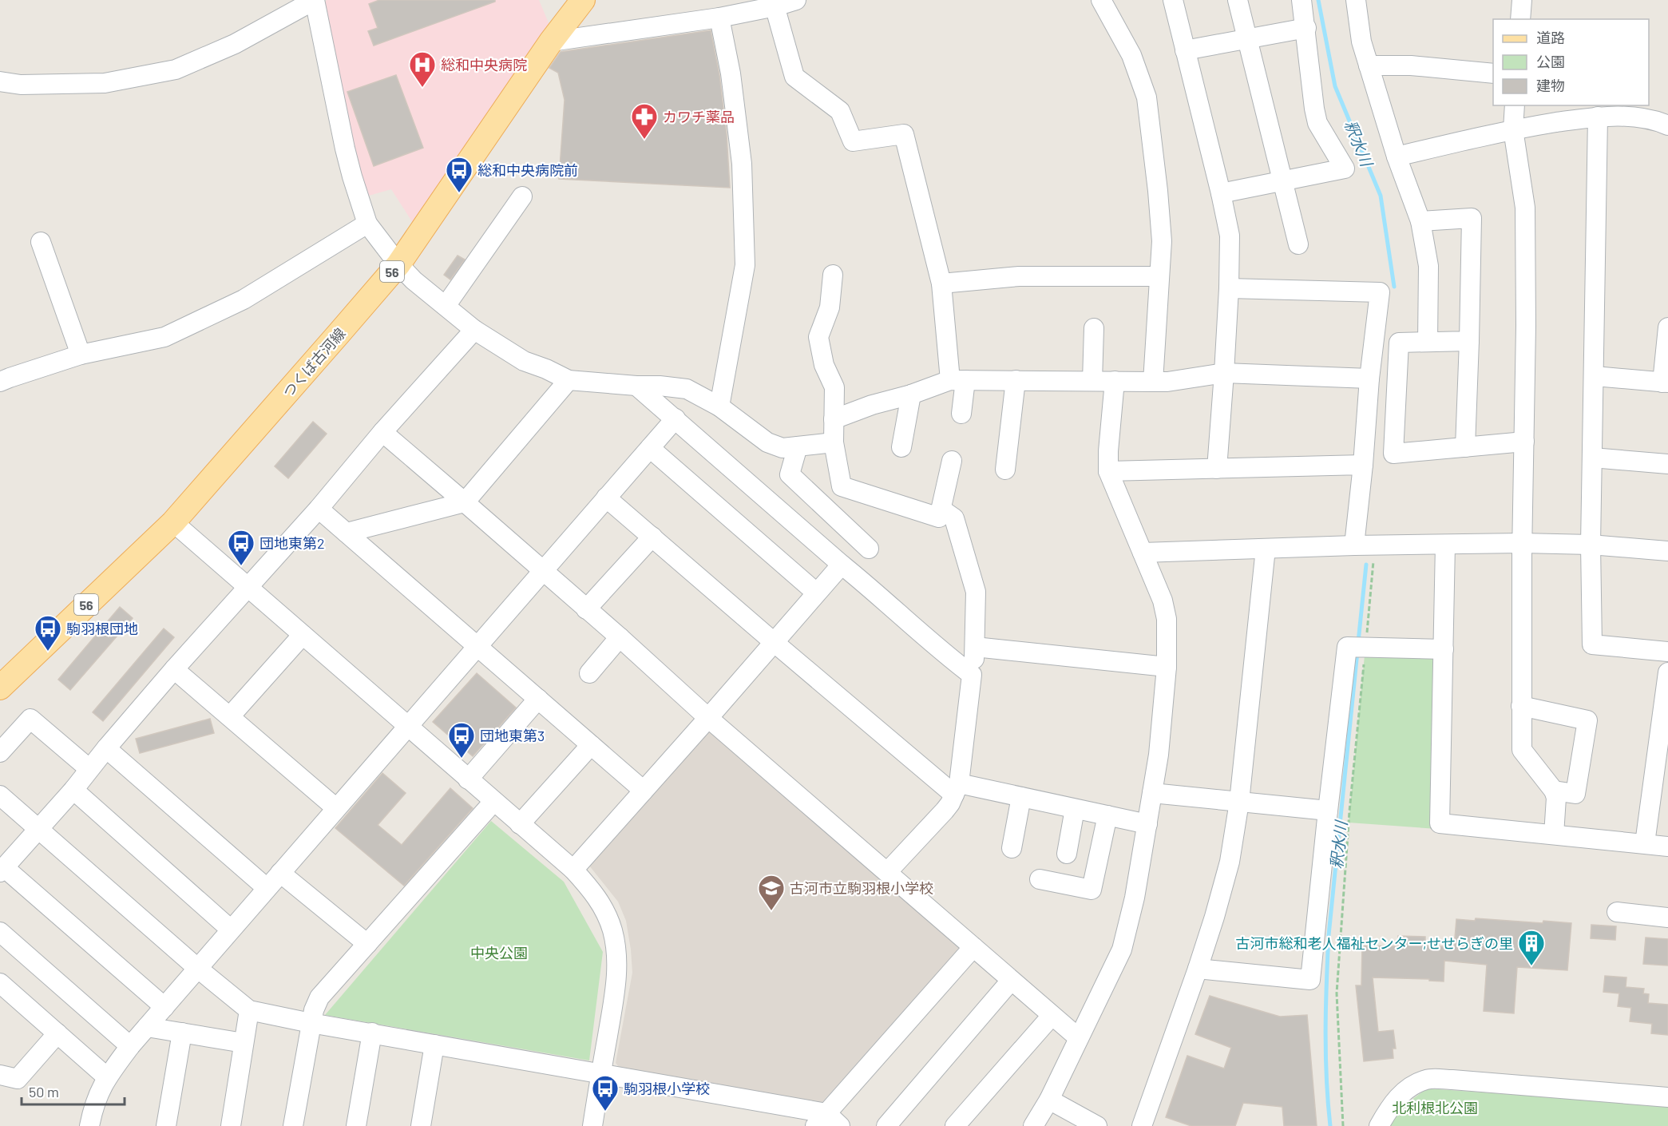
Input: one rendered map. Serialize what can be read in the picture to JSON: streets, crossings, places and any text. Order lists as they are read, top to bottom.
{
  "streets": {
    "main road": ["56", "つくば古河線"]
  },
  "water": ["釈水川"],
  "parks": ["中央公園", "北利根北公園"],
  "places": {
    "hospital": ["総和中央病院"],
    "pharmacy": ["カワチ薬品"],
    "bus stop": [
      "総和中央病院前",
      "団地東第2",
      "駒羽根団地",
      "団地東第3",
      "駒羽根小学校"
    ],
    "school or university": ["古河市立駒羽根小学校"],
    "building": ["古河市総和老人福祉センター;せせらぎの里"]
  },
  "legend": ["道路", "公園", "建物"],
  "scale_bar": "50 m"
}
